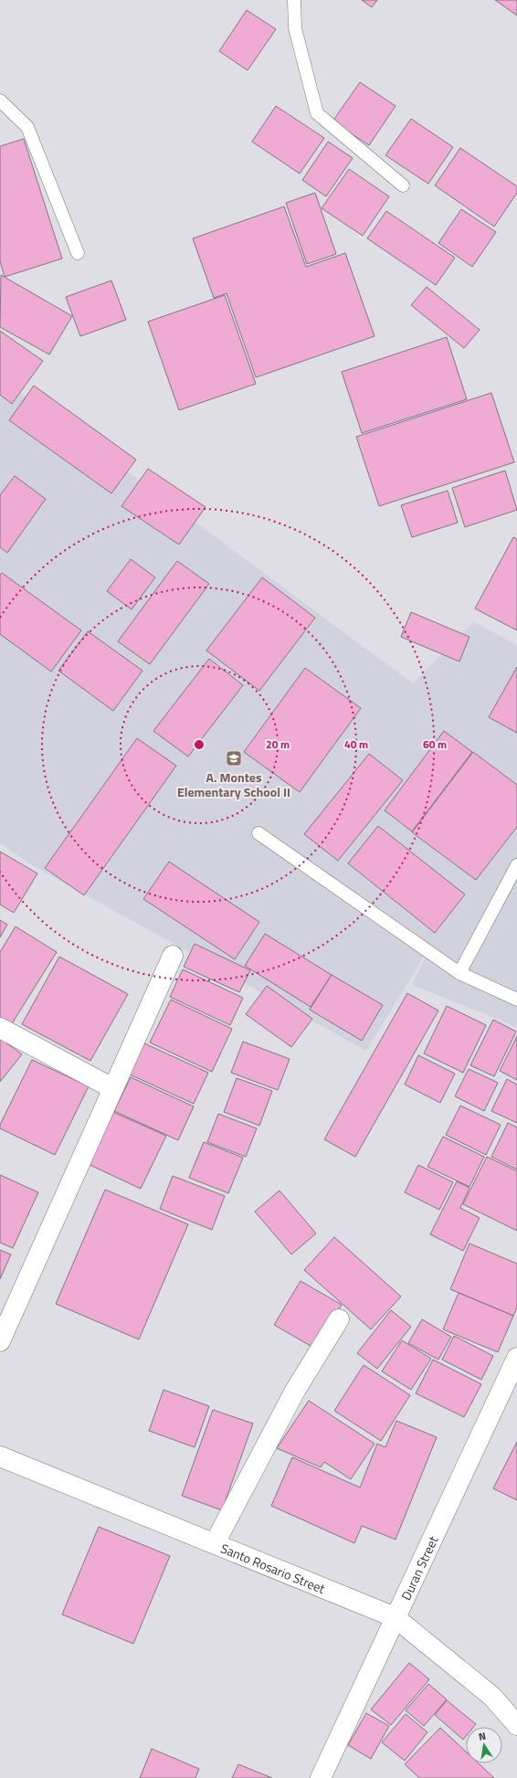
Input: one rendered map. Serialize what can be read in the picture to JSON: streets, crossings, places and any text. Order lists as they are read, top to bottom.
{
  "streets": {
    "street": ["Santo Rosario Street", "Duran Street"]
  },
  "crossings": [
    ["Santo Rosario Street", "Duran Street"]
  ],
  "places": {
    "school or university": ["A. Montes Elementary School II"]
  },
  "north": "top",
  "rings": ["20 m", "40 m", "60 m"]
}
